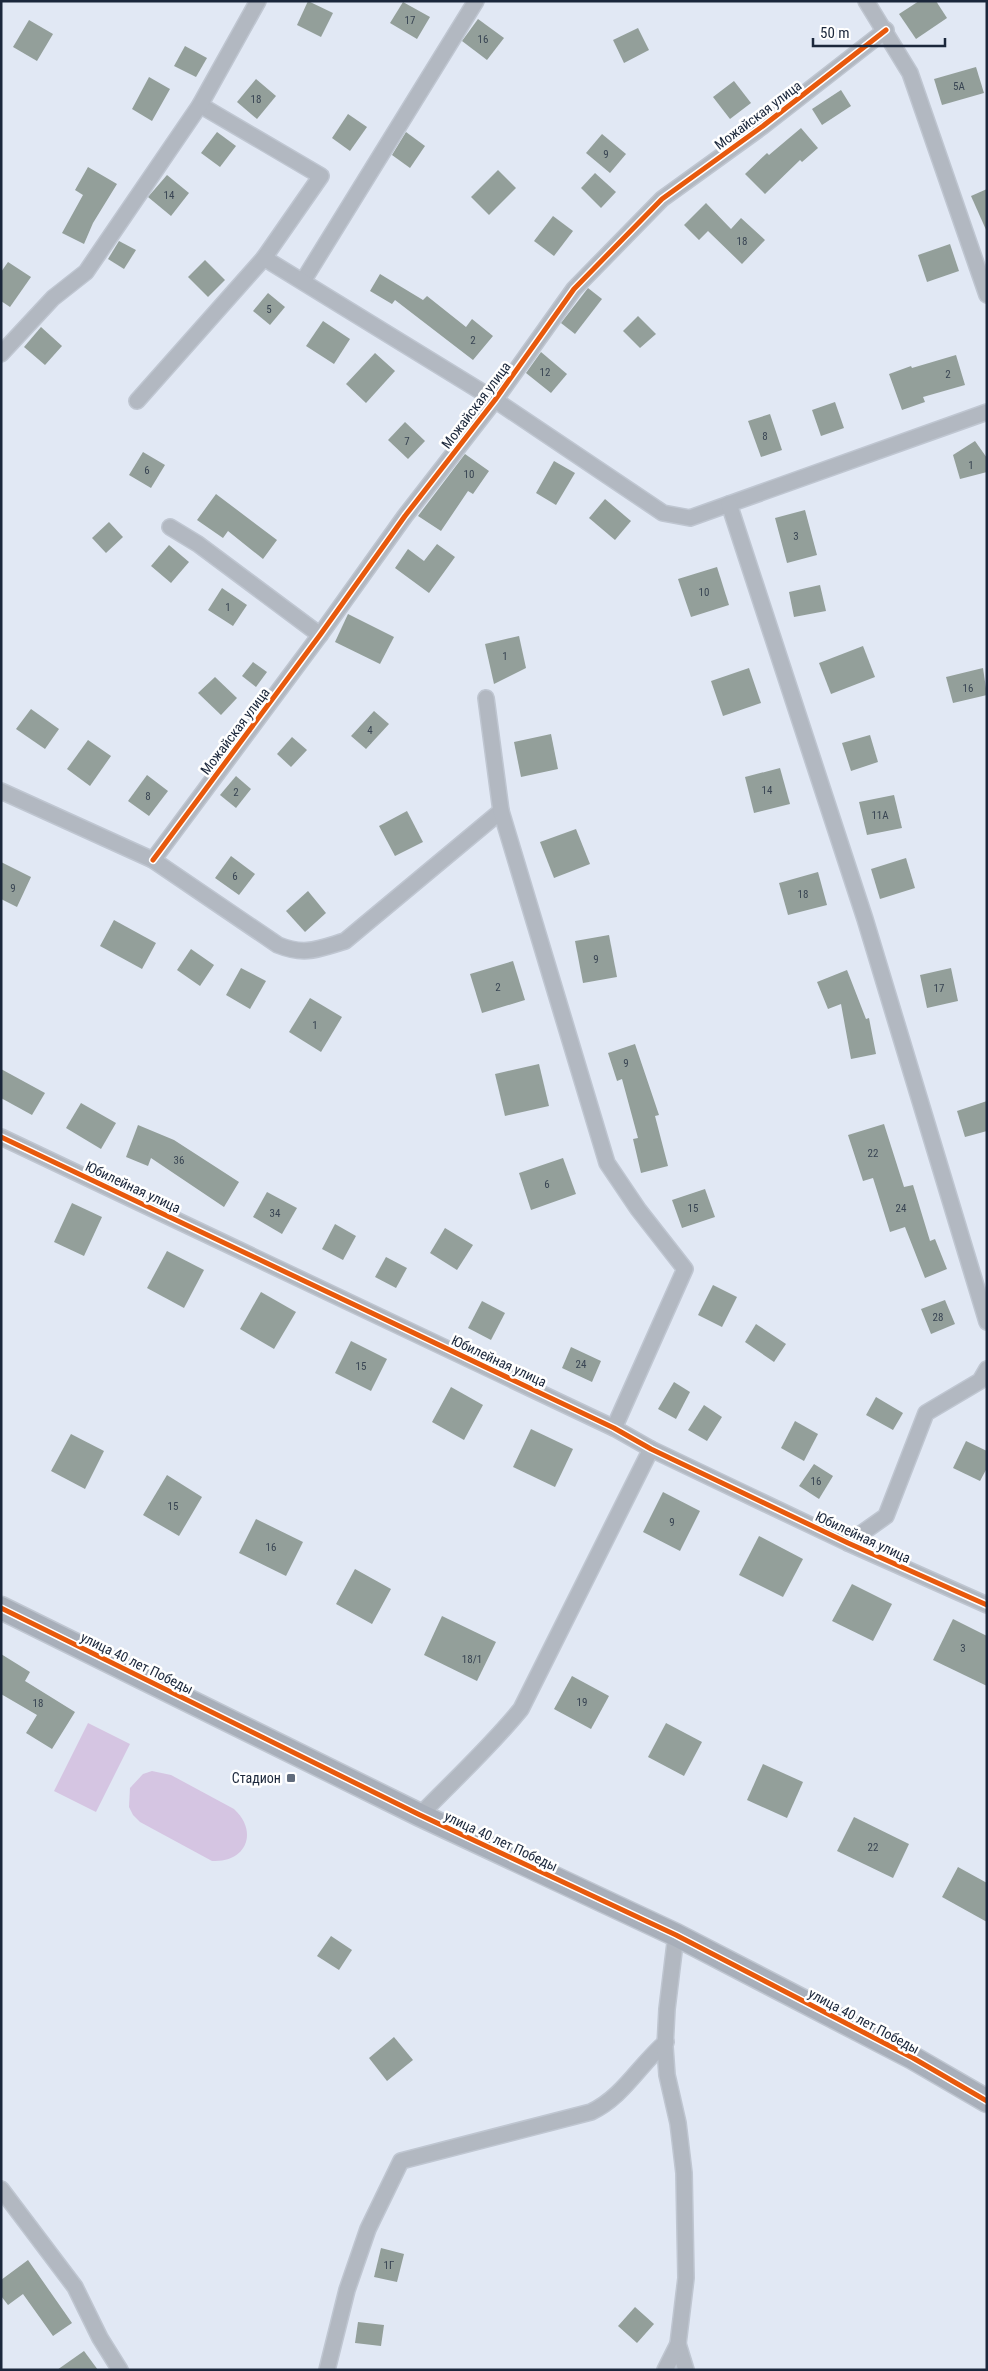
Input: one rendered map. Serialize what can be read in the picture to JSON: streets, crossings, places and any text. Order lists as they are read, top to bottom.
{
  "streets": {
    "street": ["Можайская улица", "Юбилейная улица", "улица 40 лет Победы"]
  },
  "places": {
    "transit": ["Стадион"]
  },
  "house_numbers": [
    "17",
    "16",
    "5А",
    "18",
    "9",
    "14",
    "18",
    "5",
    "2",
    "12",
    "2",
    "8",
    "7",
    "1",
    "6",
    "10",
    "3",
    "10",
    "1",
    "1",
    "16",
    "4",
    "14",
    "2",
    "8",
    "11А",
    "6",
    "9",
    "18",
    "9",
    "2",
    "17",
    "1",
    "9",
    "22",
    "36",
    "6",
    "15",
    "24",
    "34",
    "28",
    "24",
    "15",
    "16",
    "15",
    "9",
    "16",
    "3",
    "18/1",
    "19",
    "18",
    "22",
    "1Г"
  ],
  "scale_bar": "50 m"
}
